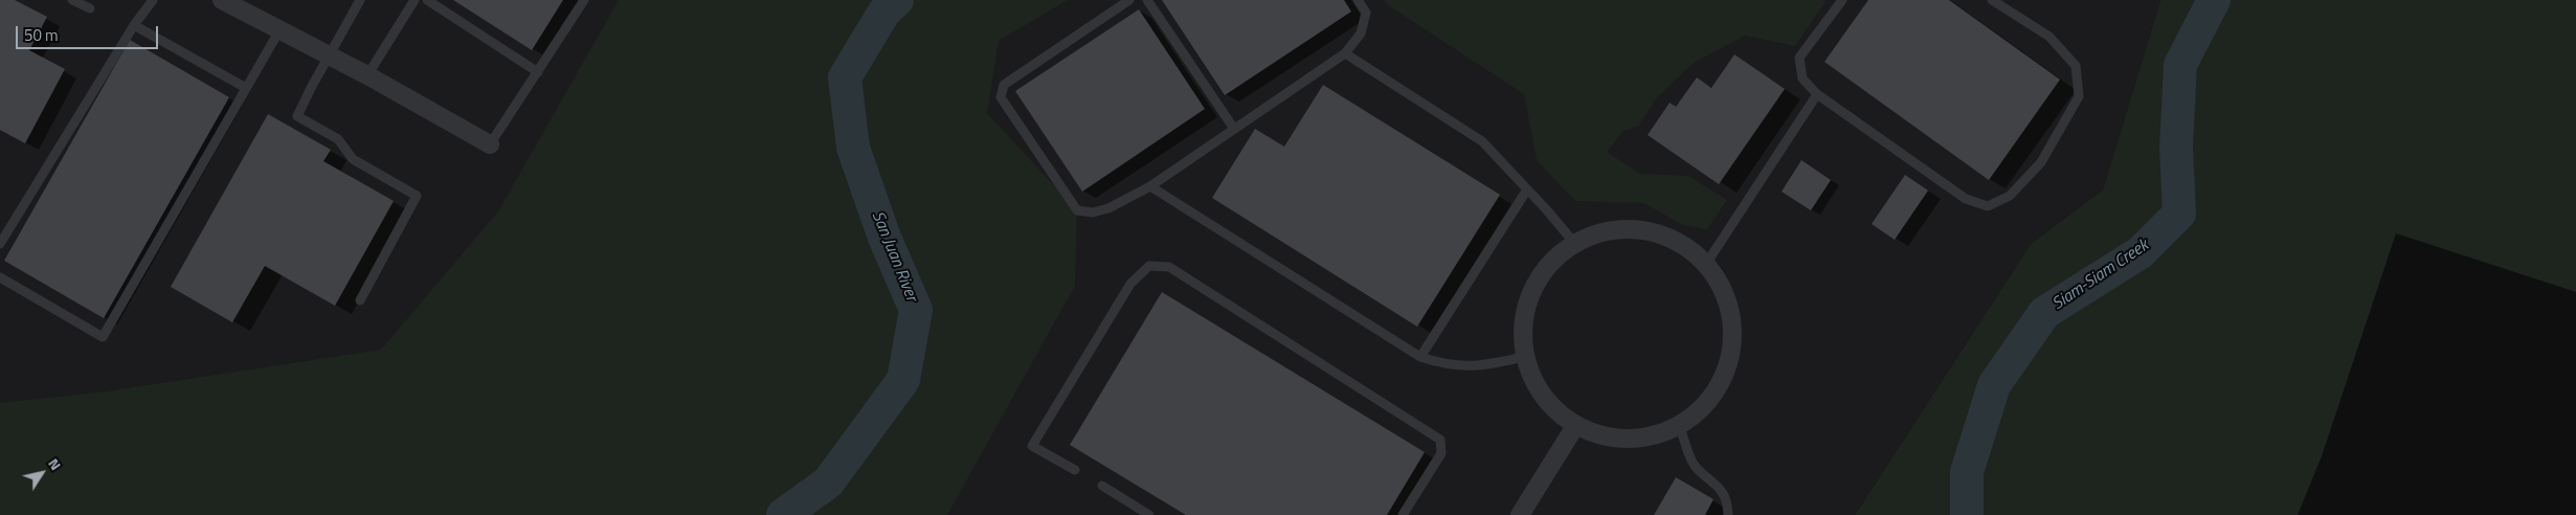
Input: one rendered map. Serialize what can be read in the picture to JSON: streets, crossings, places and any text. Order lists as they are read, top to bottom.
{
  "water": ["San Juan River", "Siam-Siam Creek"],
  "scale_bar": "50 m",
  "north": "top right"
}
